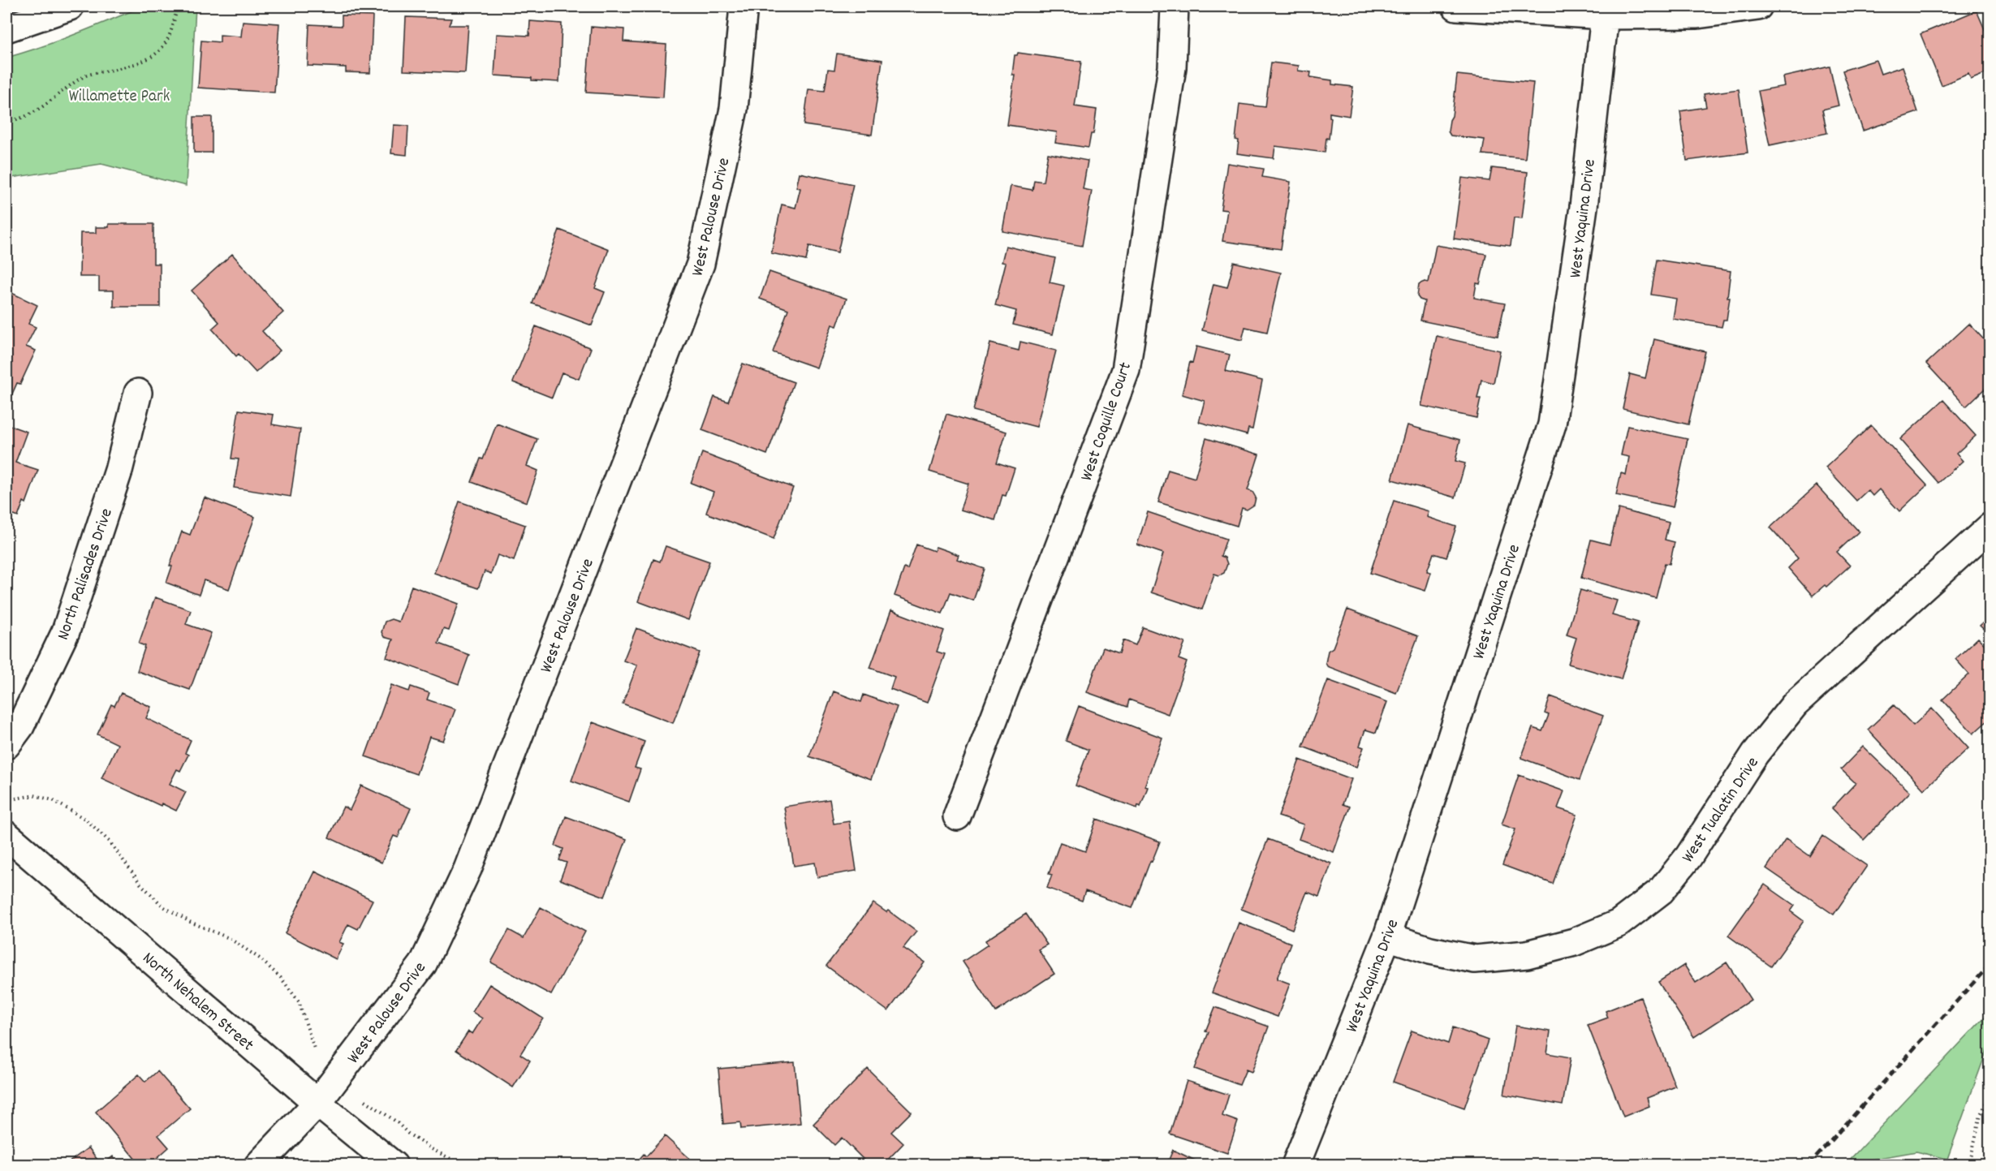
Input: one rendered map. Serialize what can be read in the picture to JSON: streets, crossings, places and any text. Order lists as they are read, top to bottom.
{
  "streets": {
    "street": [
      "West Palouse Drive",
      "West Yaquina Drive",
      "West Coquille Court",
      "North Palisades Drive",
      "West Tualatin Drive",
      "North Nehalem Street"
    ]
  },
  "crossings": [
    ["West Palouse Drive", "North Nehalem Street"],
    ["West Yaquina Drive", "West Tualatin Drive"]
  ],
  "parks": ["Willamette Park"]
}
